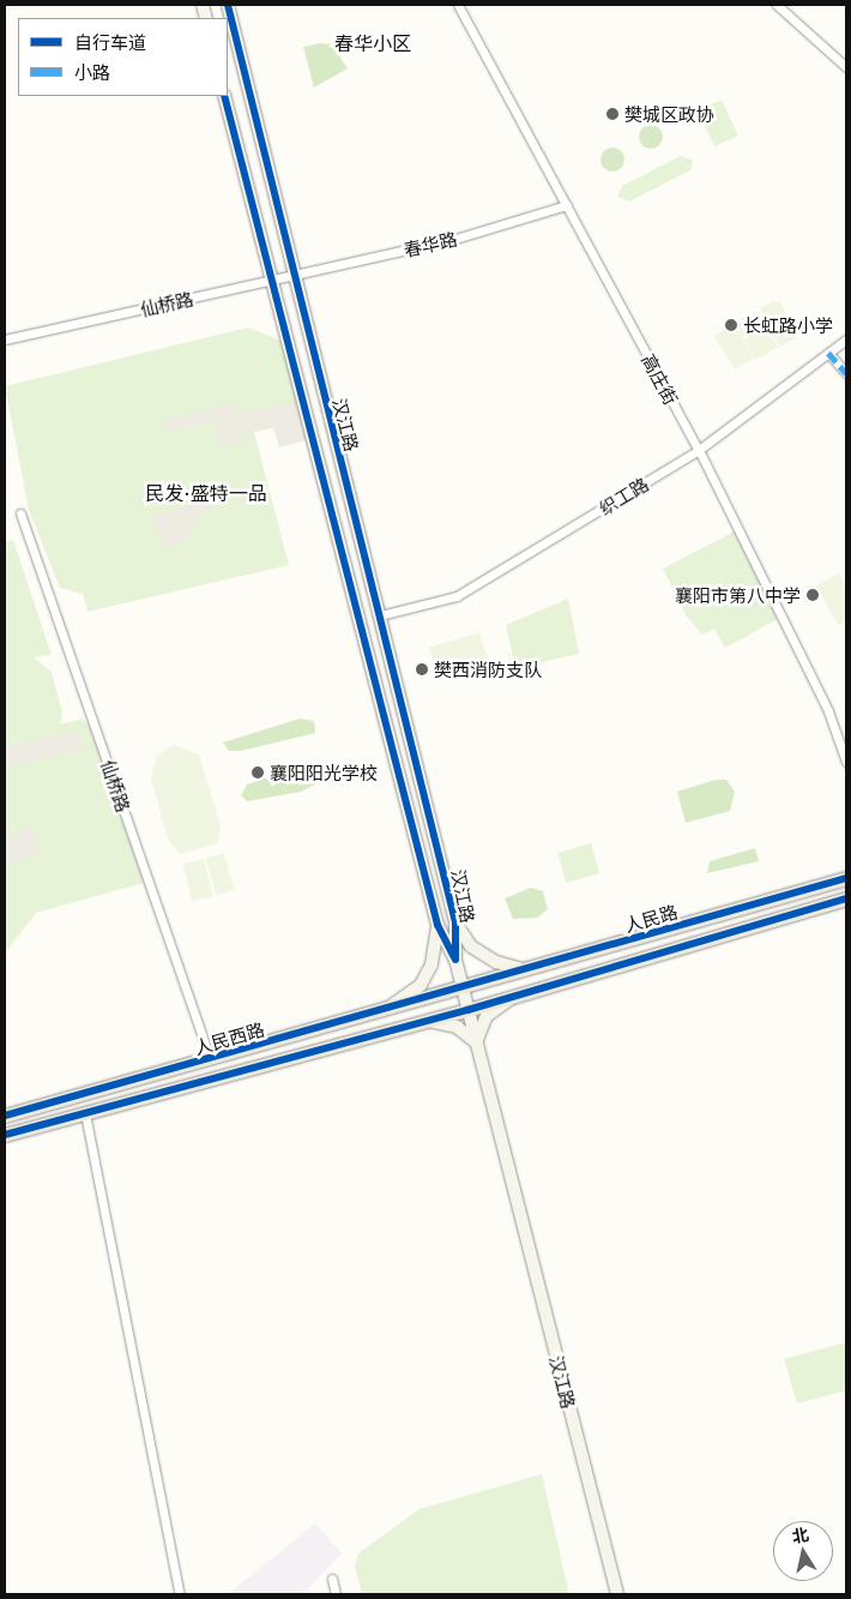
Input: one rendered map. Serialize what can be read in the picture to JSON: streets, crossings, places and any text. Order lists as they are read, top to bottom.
{
  "streets": {
    "main road": ["汉江路", "人民路", "人民西路"],
    "street": [
      "春华路",
      "仙桥路",
      "高庄街",
      "织工路"
    ]
  },
  "crossings": [
    ["春华路", "仙桥路"],
    ["春华路", "高庄街"],
    ["春华路", "汉江路"],
    ["仙桥路", "汉江路"],
    ["仙桥路", "人民西路"],
    ["高庄街", "织工路"],
    ["汉江路", "织工路"],
    ["汉江路", "人民路"],
    ["汉江路", "人民西路"],
    ["人民路", "人民西路"]
  ],
  "districts": ["春华小区", "民发·盛特一品"],
  "places": [
    "樊城区政协",
    "长虹路小学",
    "襄阳市第八中学",
    "樊西消防支队",
    "襄阳阳光学校"
  ],
  "legend": ["自行车道", "小路"],
  "north": "top"
}
